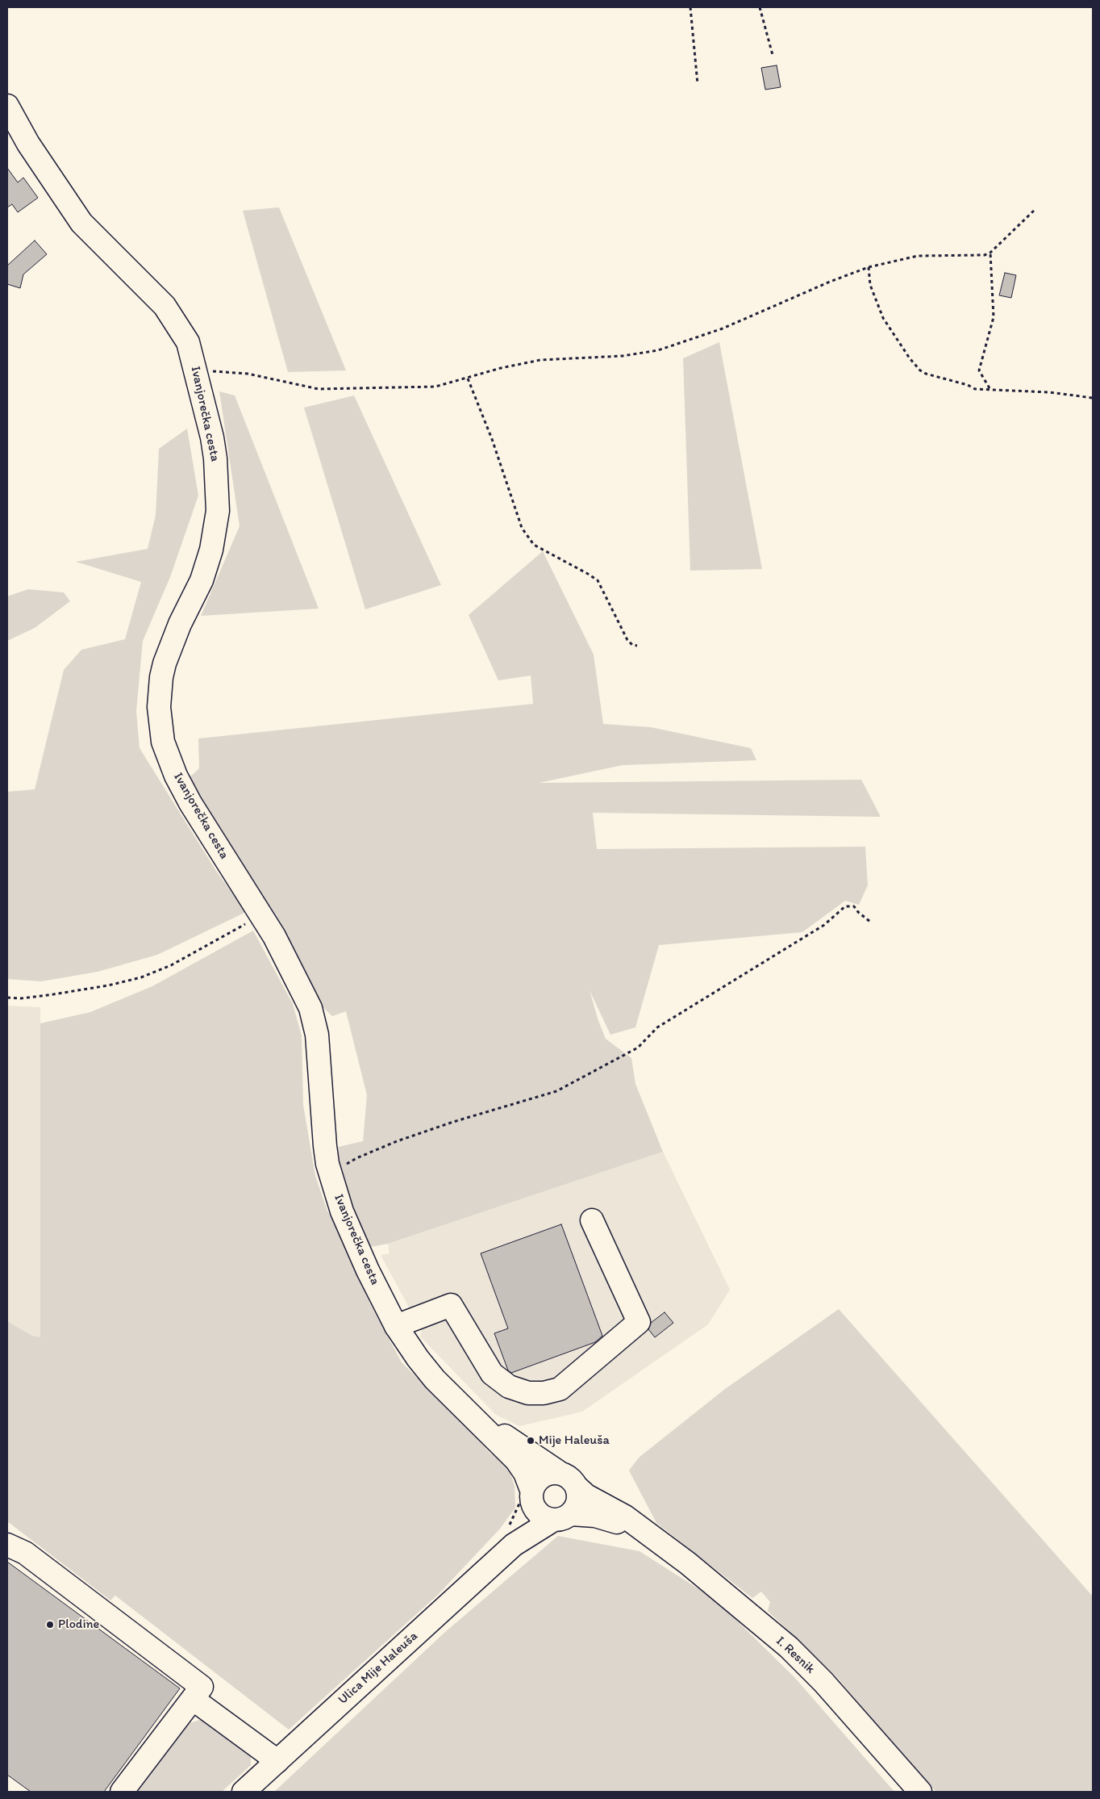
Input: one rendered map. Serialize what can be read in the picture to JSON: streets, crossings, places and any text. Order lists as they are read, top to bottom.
{
  "streets": {
    "main road": ["Ivanjorečka cesta", "I. Resnik", "Ulica Mije Haleuša"]
  },
  "crossings": [
    ["Ivanjorečka cesta", "I. Resnik"],
    ["Ivanjorečka cesta", "Ulica Mije Haleuša"],
    ["I. Resnik", "Ulica Mije Haleuša"]
  ],
  "places": ["Mije Haleuša", "Plodine"]
}
